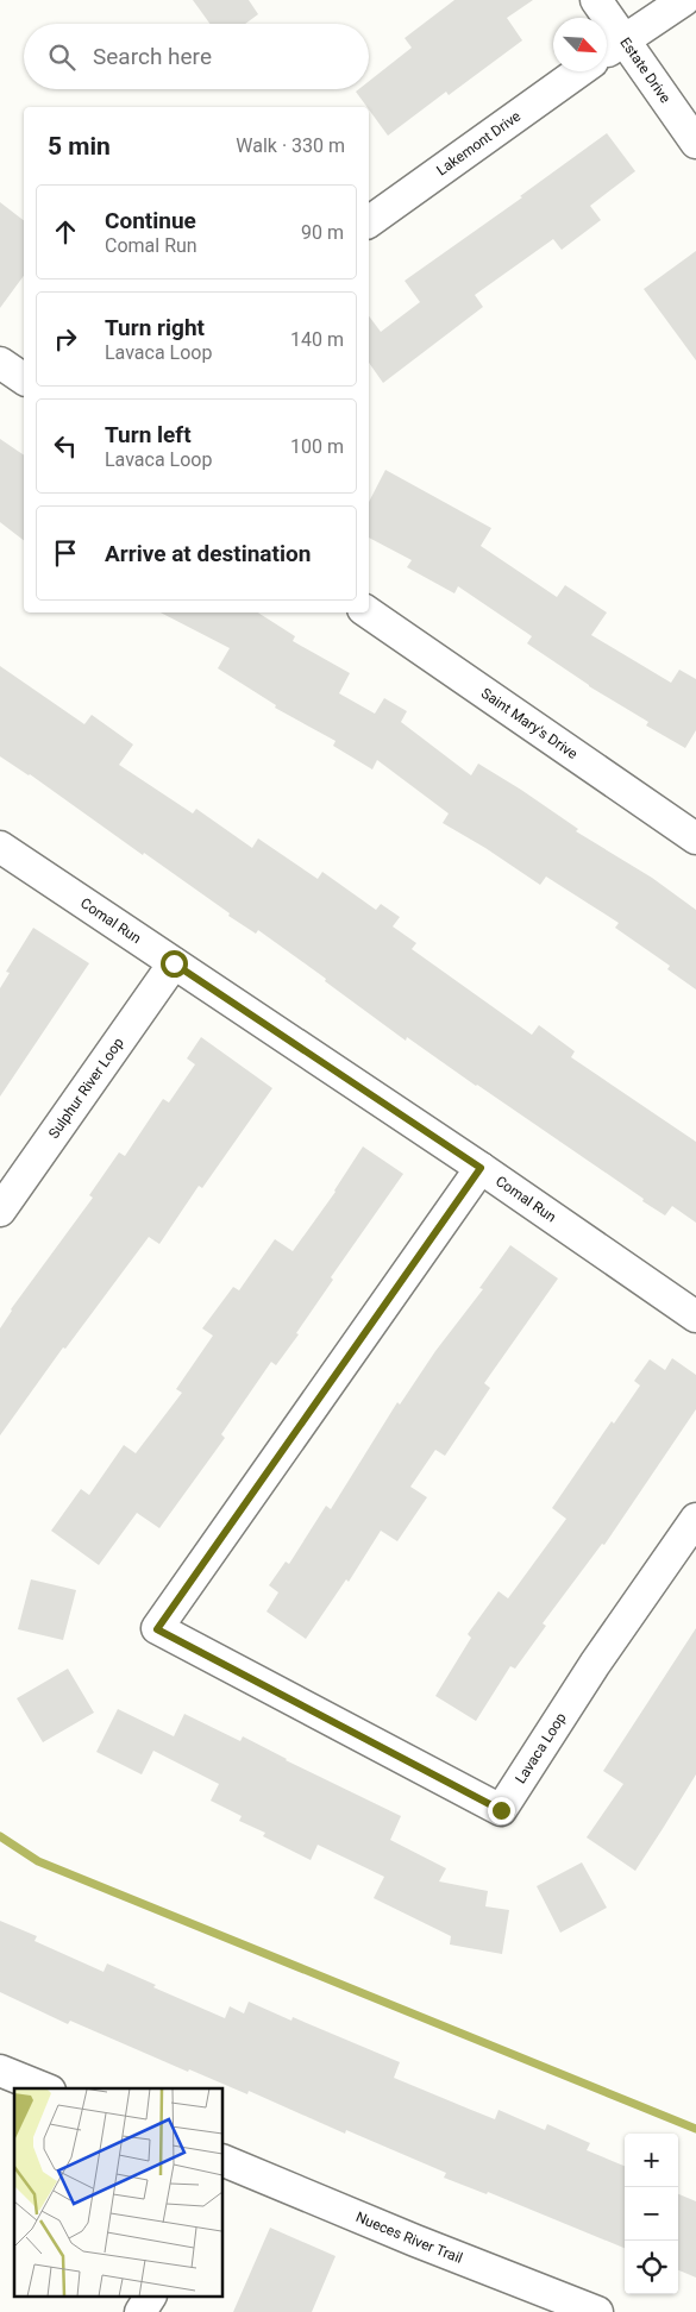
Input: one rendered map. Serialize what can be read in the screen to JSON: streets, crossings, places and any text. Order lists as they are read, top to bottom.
{
  "streets": {
    "street": [
      "Estate Drive",
      "Lakemont Drive",
      "Saint Mary's Drive",
      "Comal Run",
      "Sulphur River Loop",
      "Lavaca Loop",
      "Nueces River Trail"
    ]
  },
  "crossings": [
    ["Comal Run", "Sulphur River Loop"],
    ["Comal Run", "Lavaca Loop"]
  ],
  "north": "bottom right",
  "page": {
    "search": "Search here",
    "heading": ["5 min", "Walk · 330 m"],
    "list": [
      ["Continue", "Comal Run", "90 m"],
      ["Turn right", "Lavaca Loop", "140 m"],
      ["Turn left", "Lavaca Loop", "100 m"],
      "Arrive at destination"
    ],
    "map_buttons": ["+", "−"]
  }
}
